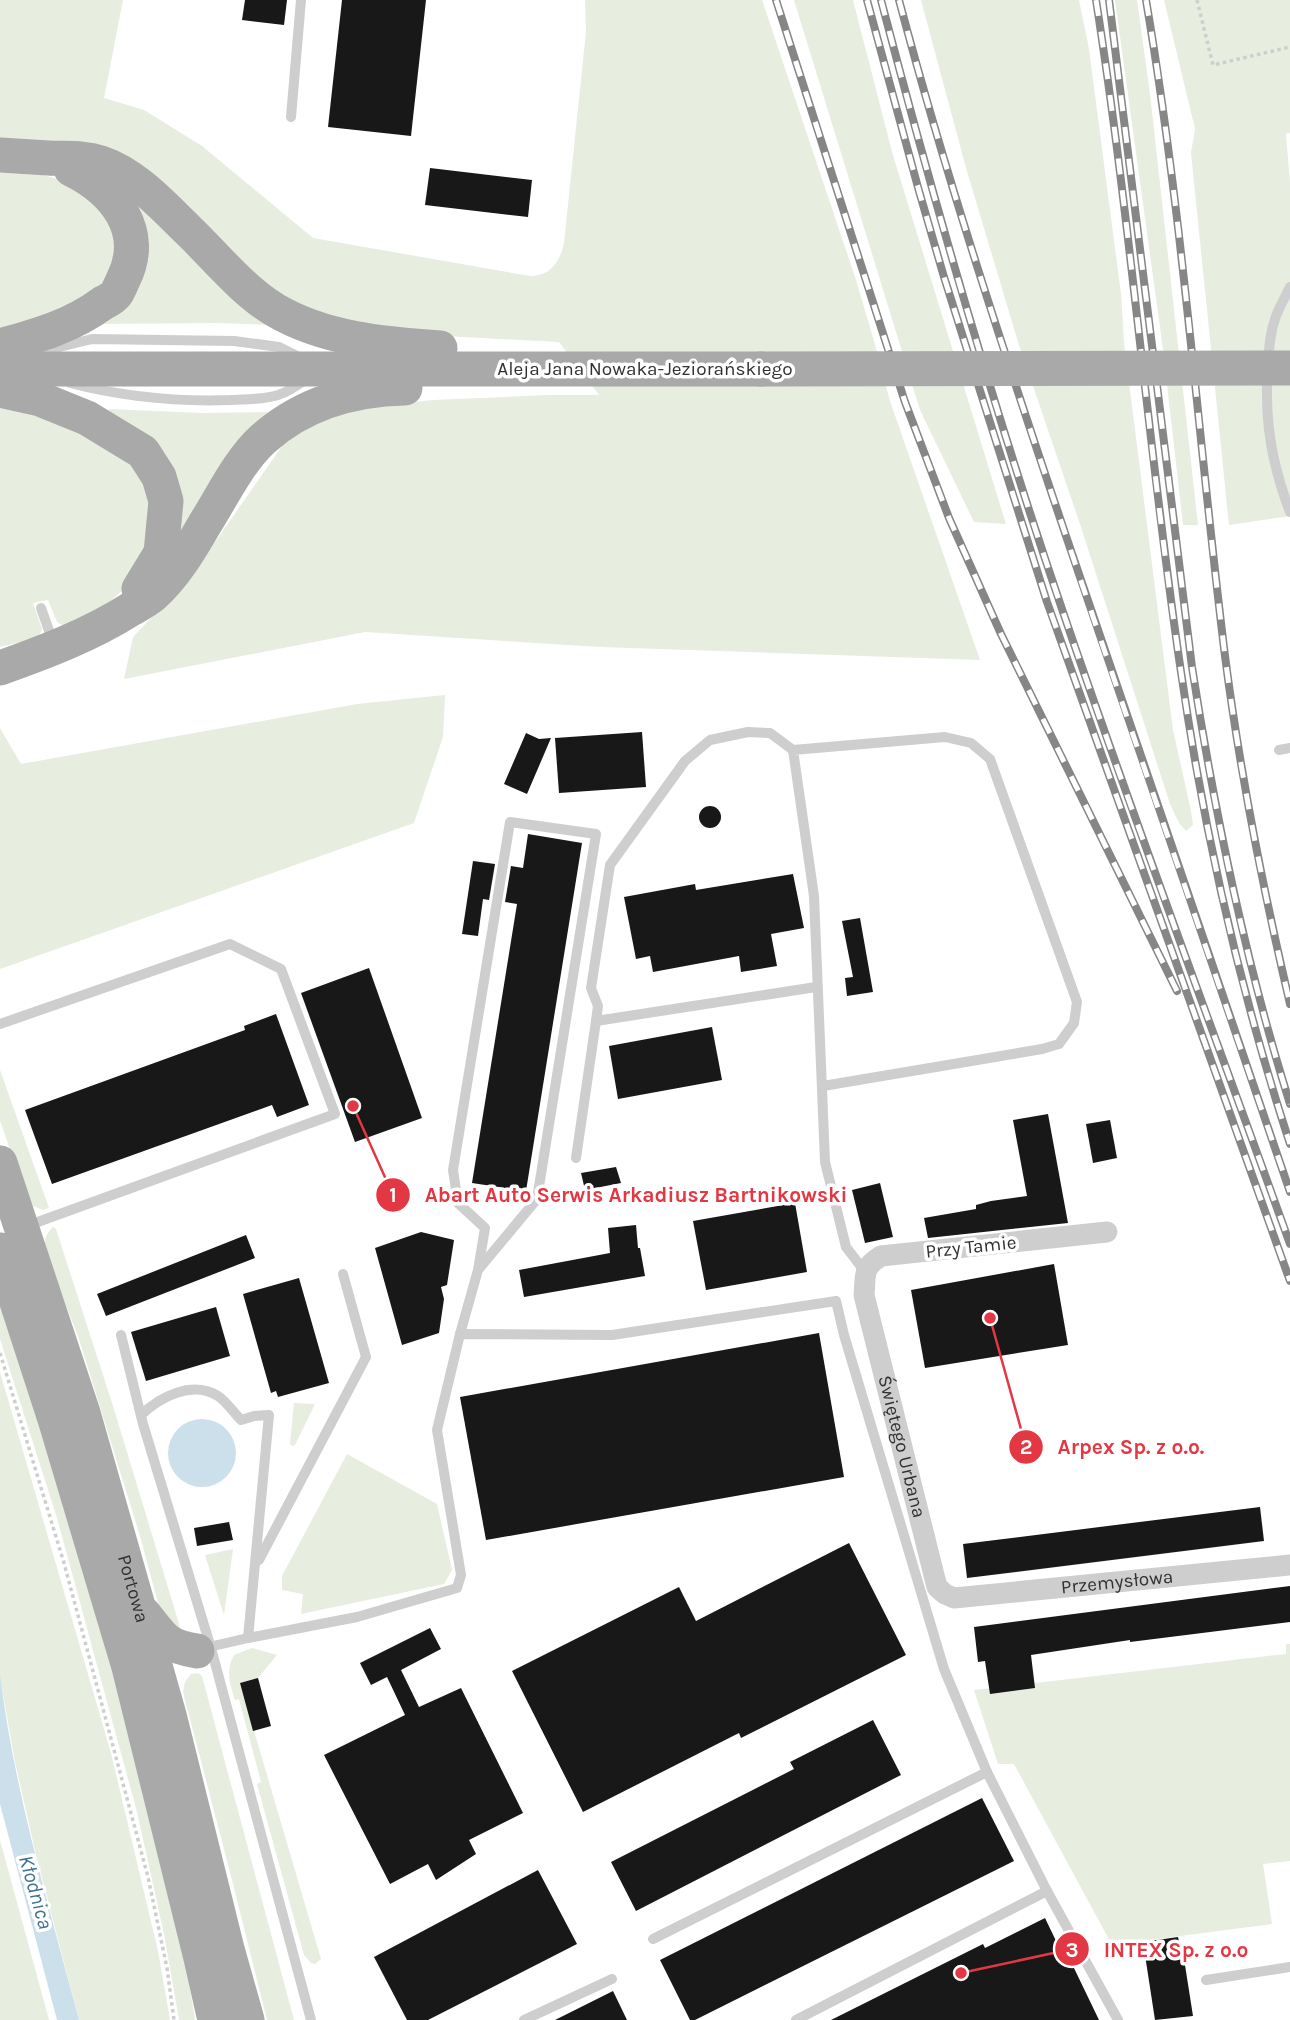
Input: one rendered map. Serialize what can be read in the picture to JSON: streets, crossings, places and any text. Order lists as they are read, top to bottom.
{
  "streets": {
    "main road": ["Aleja Jana Nowaka-Jeziorańskiego", "Portowa"],
    "street": ["Przy Tamie", "Świętego Urbana", "Przemysłowa"]
  },
  "crossings": [
    ["Przy Tamie", "Świętego Urbana"],
    ["Świętego Urbana", "Przemysłowa"]
  ],
  "water": ["Kłodnica"],
  "places": ["Abart Auto Serwis Arkadiusz Bartnikowski", "Arpex Sp. z o.o.", "INTEX Sp. z o.o"]
}
